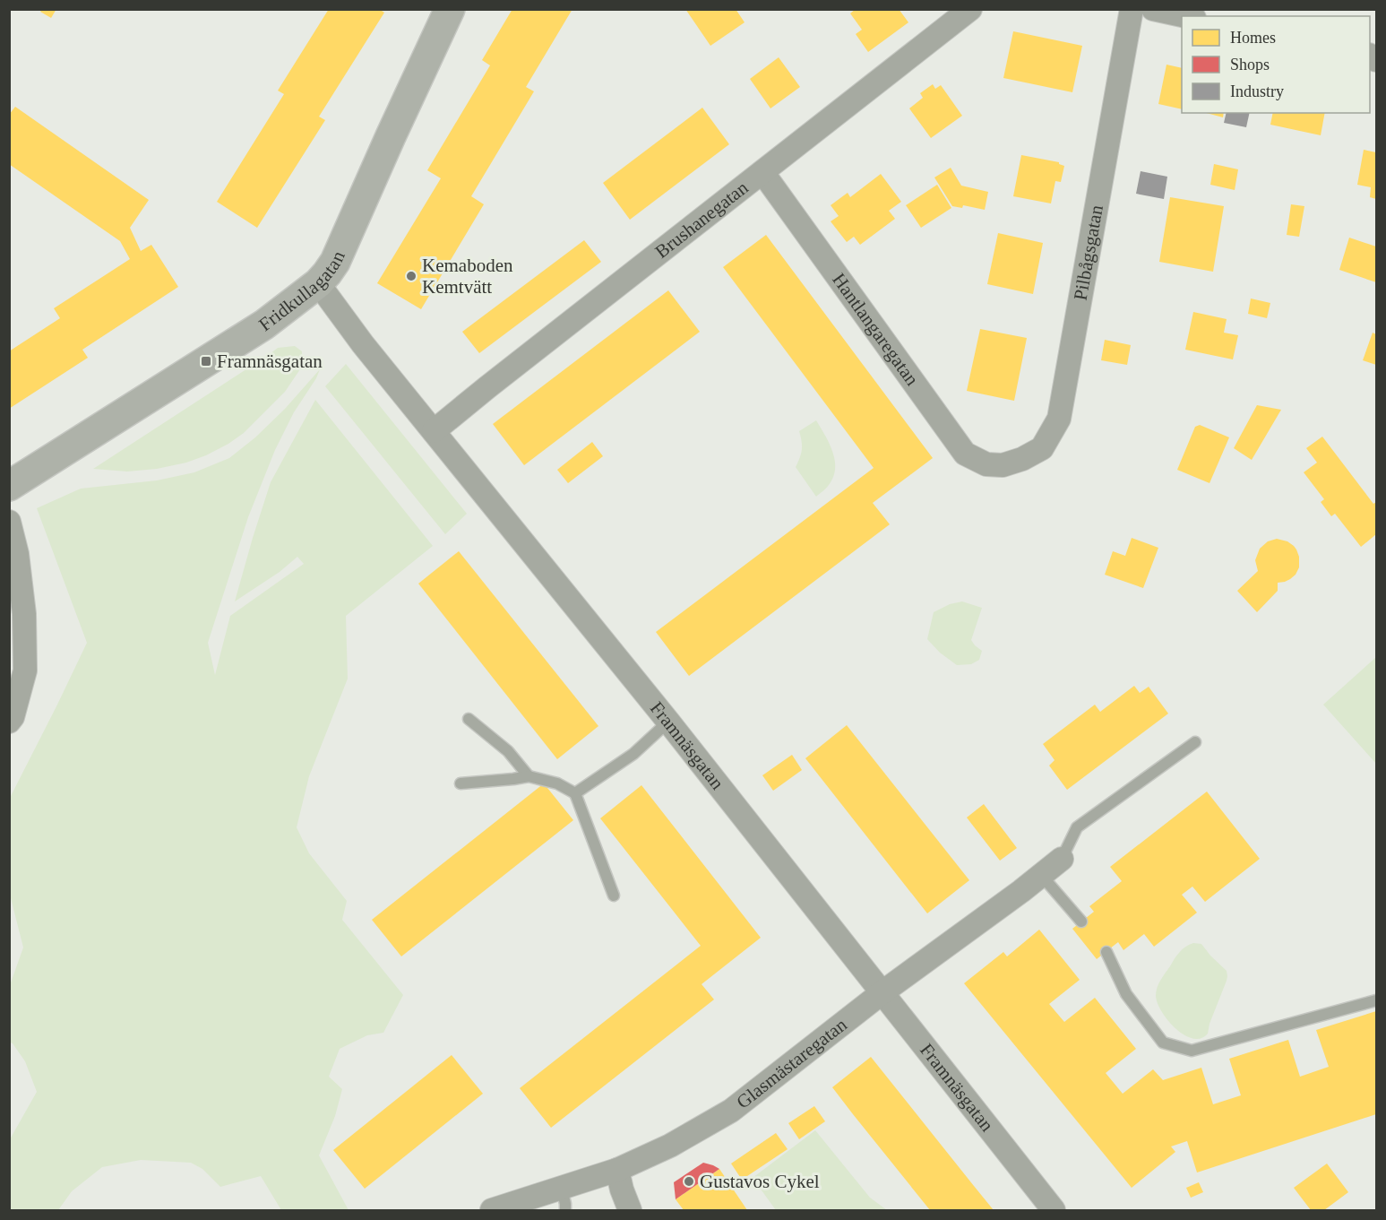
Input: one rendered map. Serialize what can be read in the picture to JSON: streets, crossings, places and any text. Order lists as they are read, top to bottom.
{
  "streets": {
    "street": [
      "Brushanegatan",
      "Pilbågsgatan",
      "Fridkullagatan",
      "Hantlangaregatan",
      "Framnäsgatan",
      "Glasmästaregatan"
    ]
  },
  "crossings": [
    ["Brushanegatan", "Hantlangaregatan"],
    ["Brushanegatan", "Framnäsgatan"],
    ["Pilbågsgatan", "Hantlangaregatan"],
    ["Fridkullagatan", "Framnäsgatan"],
    ["Framnäsgatan", "Glasmästaregatan"]
  ],
  "places": {
    "other": ["Kemaboden Kemtvätt", "Gustavos Cykel"],
    "transit": ["Framnäsgatan"]
  },
  "legend": ["Homes", "Shops", "Industry"]
}
